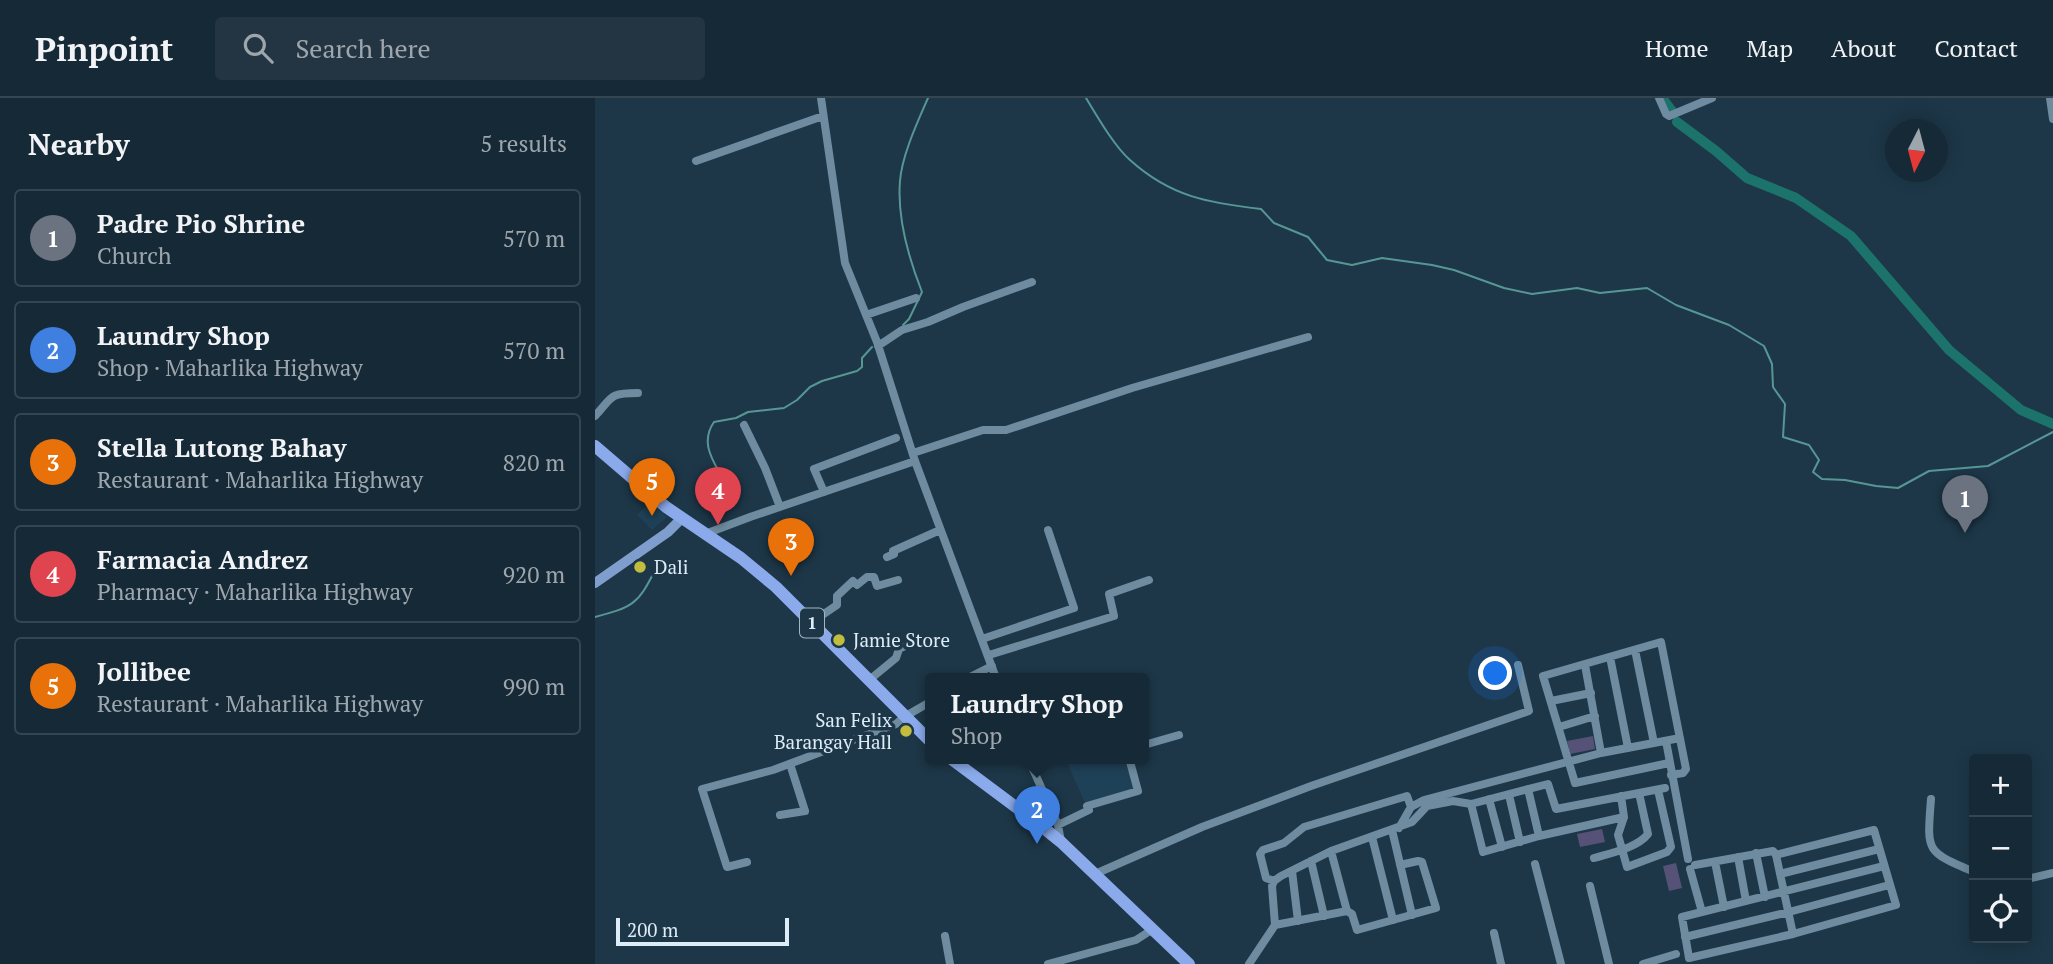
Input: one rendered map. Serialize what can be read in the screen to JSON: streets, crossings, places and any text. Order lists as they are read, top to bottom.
{
  "streets": {
    "highway": ["1"]
  },
  "places": ["Dali", "Jamie Store", "San Felix Barangay Hall"],
  "scale_bar": "200 m",
  "north": "bottom",
  "page": {
    "header": "Pinpoint",
    "search": "Search here",
    "nav": [
      "Home",
      "Map",
      "About",
      "Contact"
    ],
    "heading": ["Nearby", "5 results"],
    "list": [
      {
        "mark": "1",
        "name": "Padre Pio Shrine",
        "note": "Church",
        "value": "570 m"
      },
      {
        "mark": "2",
        "name": "Laundry Shop",
        "note": "Shop · Maharlika Highway",
        "value": "570 m"
      },
      {
        "mark": "3",
        "name": "Stella Lutong Bahay",
        "note": "Restaurant · Maharlika Highway",
        "value": "820 m"
      },
      {
        "mark": "4",
        "name": "Farmacia Andrez",
        "note": "Pharmacy · Maharlika Highway",
        "value": "920 m"
      },
      {
        "mark": "5",
        "name": "Jollibee",
        "note": "Restaurant · Maharlika Highway",
        "value": "990 m"
      }
    ],
    "pins": [
      "5",
      "4",
      "1",
      "3",
      "2"
    ],
    "popup": ["Laundry Shop", "Shop"],
    "map_buttons": ["+", "−"],
    "scale": "200 m"
  }
}
